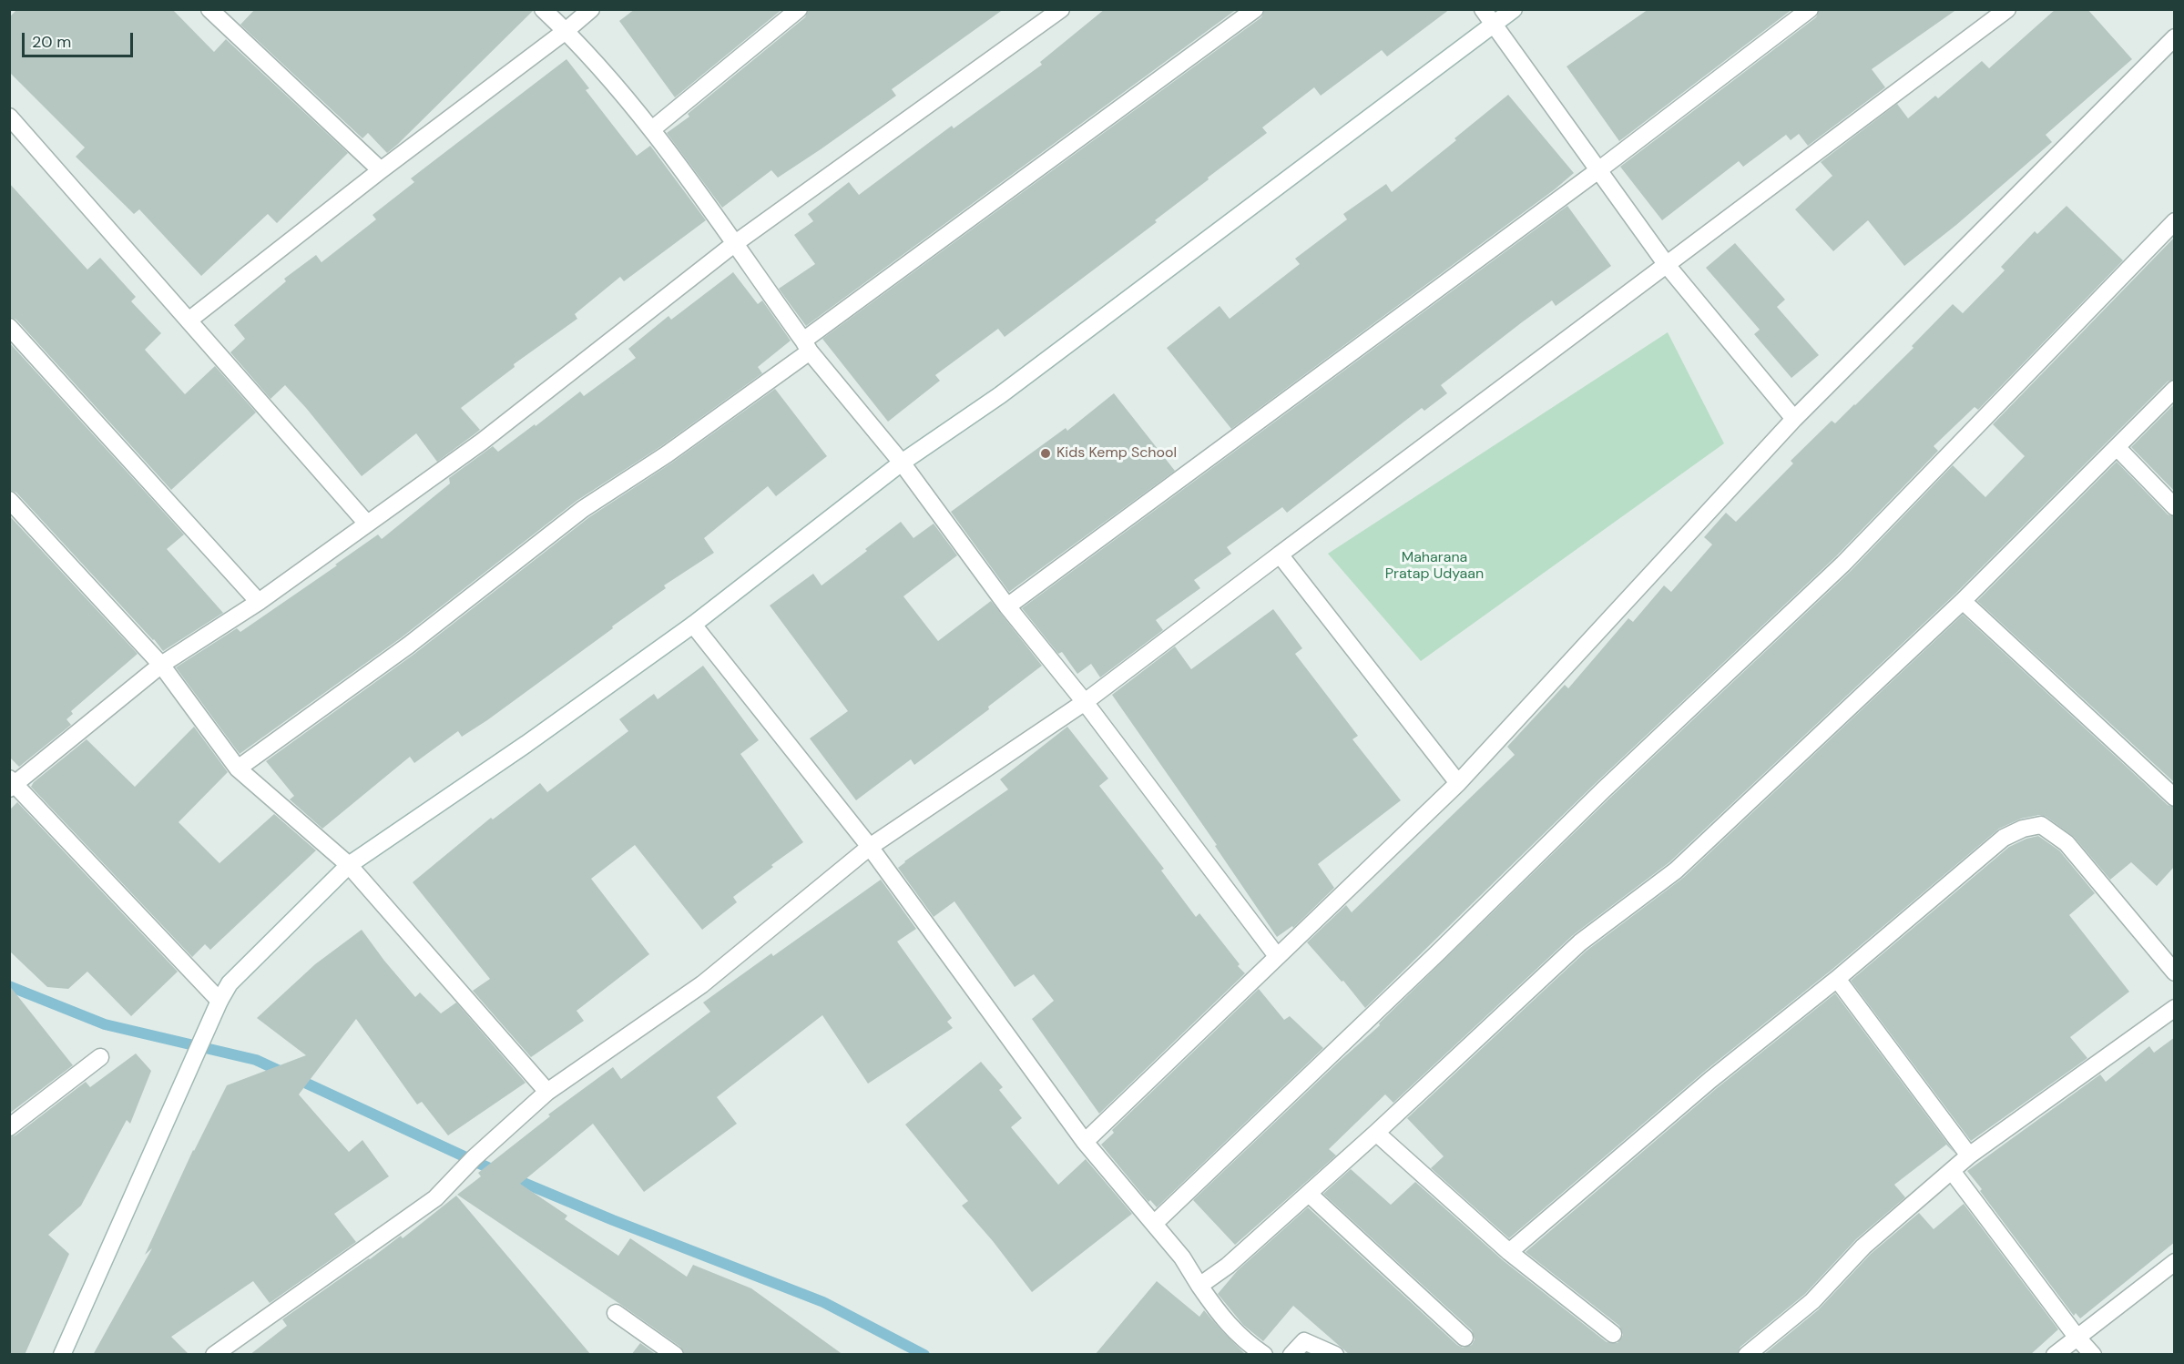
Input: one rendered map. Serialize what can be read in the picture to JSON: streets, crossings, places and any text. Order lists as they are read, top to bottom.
{
  "parks": ["Maharana Pratap Udyaan"],
  "places": ["Kids Kemp School"],
  "scale_bar": "20 m"
}
